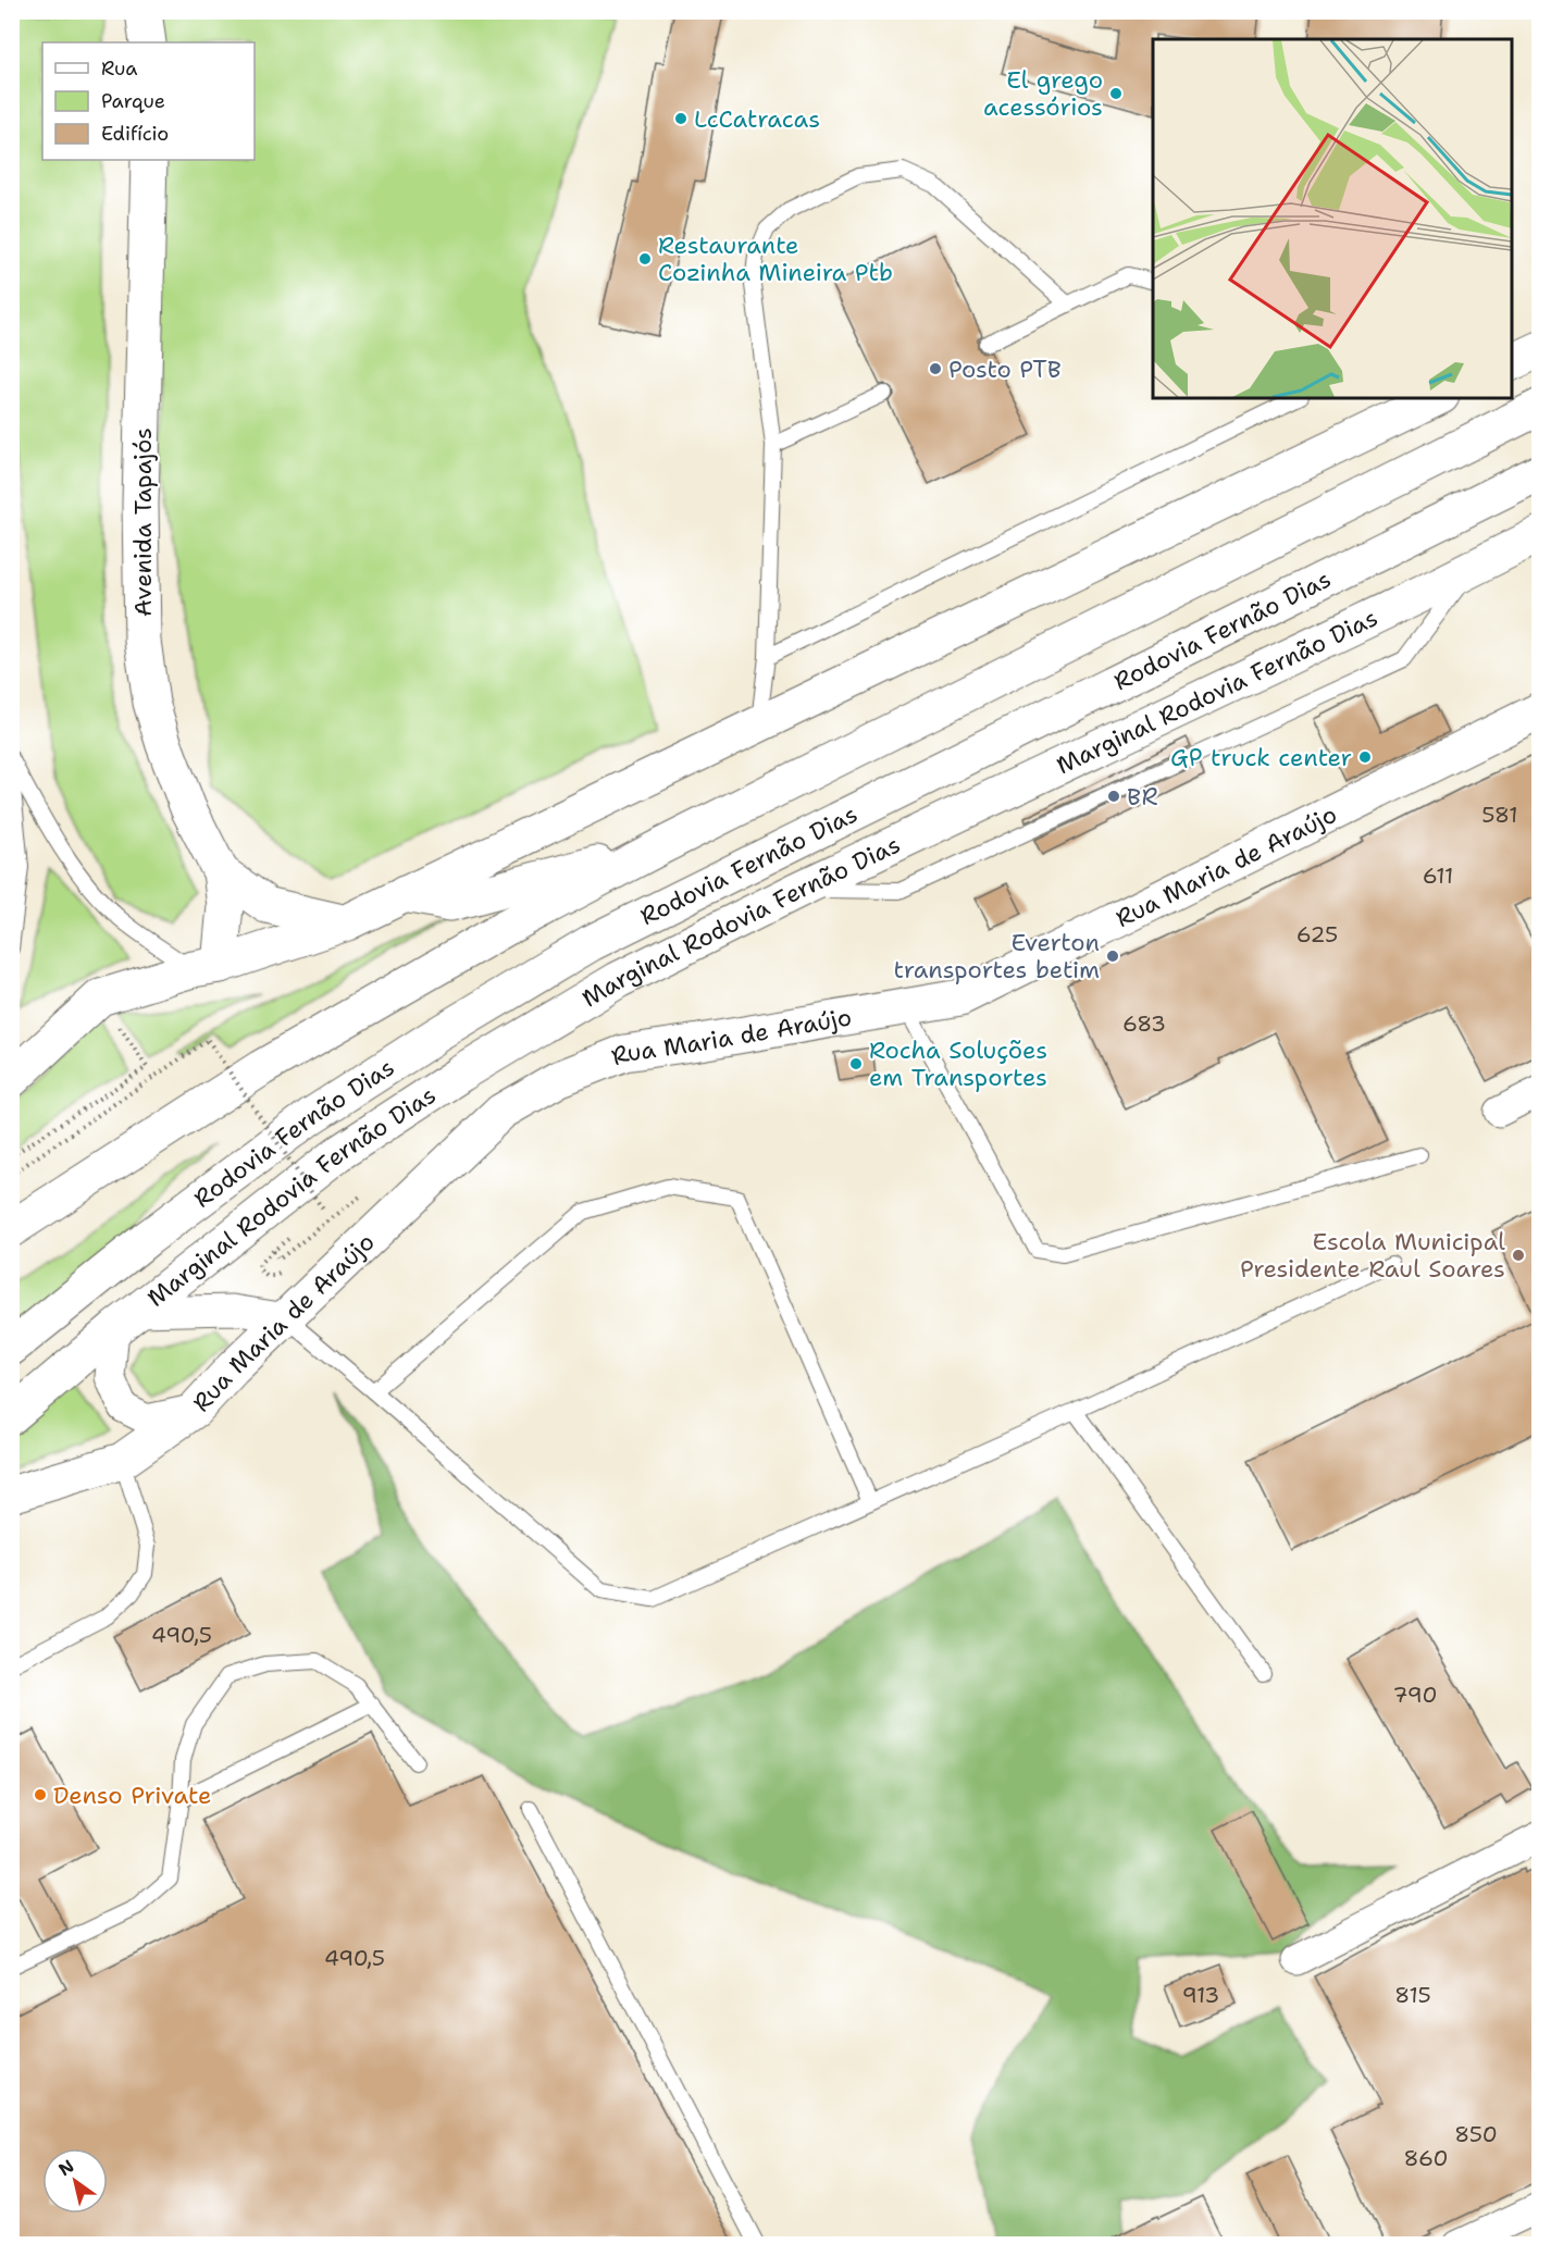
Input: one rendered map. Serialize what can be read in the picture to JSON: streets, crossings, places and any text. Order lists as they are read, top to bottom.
{
  "streets": {
    "main road": [
      "Avenida Tapajós",
      "Rodovia Fernão Dias",
      "Marginal Rodovia Fernão Dias",
      "Rua Maria de Araújo"
    ]
  },
  "places": [
    "El grego acessórios",
    "LcCatracas",
    "Restaurante Cozinha Mineira Ptb",
    "Posto PTB",
    "GP truck center",
    "BR",
    "Everton transportes betim",
    "Rocha Soluções em Transportes",
    "Escola Municipal Presidente Raul Soares",
    "Denso Private"
  ],
  "house_numbers": [
    "581",
    "611",
    "625",
    "683",
    "490,5",
    "790",
    "490,5",
    "913",
    "815",
    "850",
    "860"
  ],
  "legend": ["Rua", "Parque", "Edifício"],
  "north": "top left"
}
